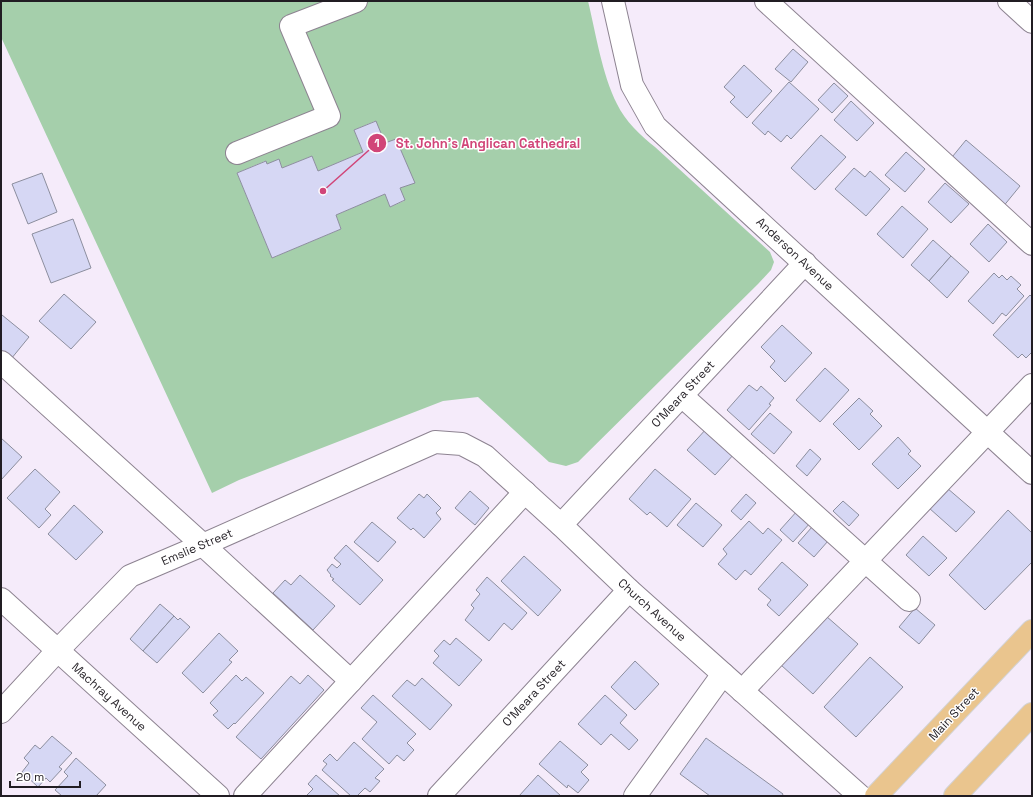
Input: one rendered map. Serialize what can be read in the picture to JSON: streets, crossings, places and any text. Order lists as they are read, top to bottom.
{
  "streets": {
    "main road": ["Main Street"],
    "street": [
      "Anderson Avenue",
      "O'Meara Street",
      "Emslie Street",
      "Church Avenue",
      "Machray Avenue"
    ]
  },
  "crossings": [
    ["Anderson Avenue", "O'Meara Street"],
    ["O'Meara Street", "Church Avenue"],
    ["Emslie Street", "Church Avenue"],
    ["Emslie Street", "Machray Avenue"]
  ],
  "places": ["St. John’s Anglican Cathedral"],
  "scale_bar": "20 m"
}
